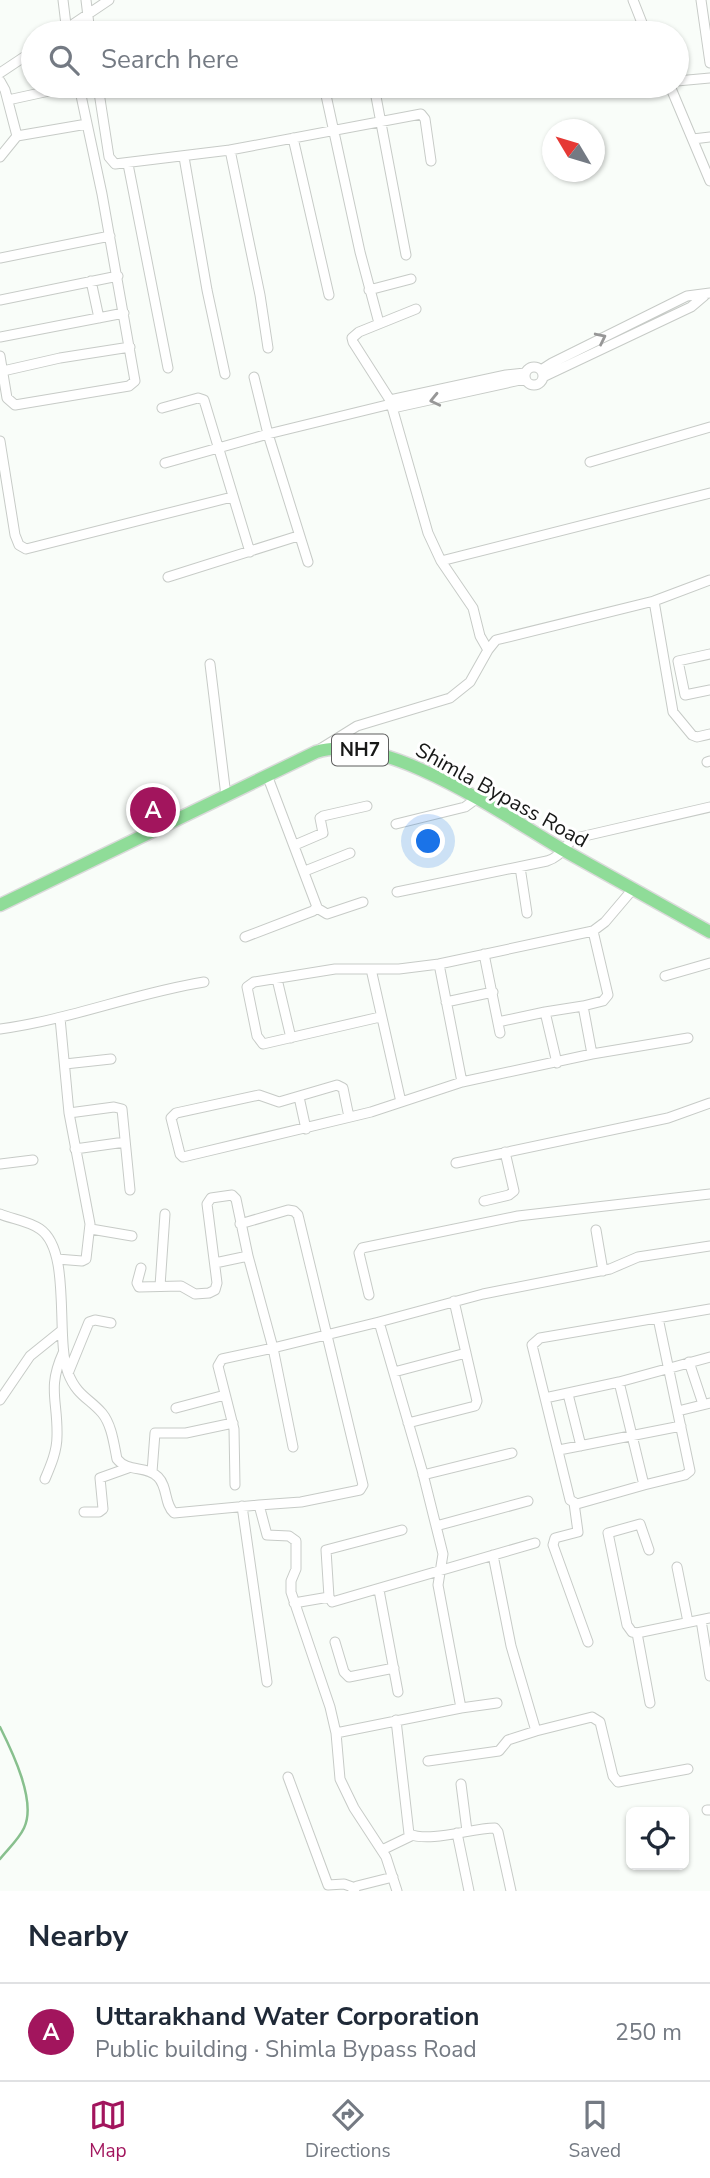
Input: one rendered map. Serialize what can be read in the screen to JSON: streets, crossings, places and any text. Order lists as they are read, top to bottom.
{
  "streets": {
    "highway": ["NH7", "Shimla Bypass Road"]
  },
  "north": "top left",
  "page": {
    "search": "Search here",
    "pins": "A",
    "heading": "Nearby",
    "list": [
      {
        "mark": "A",
        "name": "Uttarakhand Water Corporation",
        "note": "Public building · Shimla Bypass Road",
        "value": "250 m"
      }
    ],
    "nav": ["Map", "Directions", "Saved"]
  }
}
